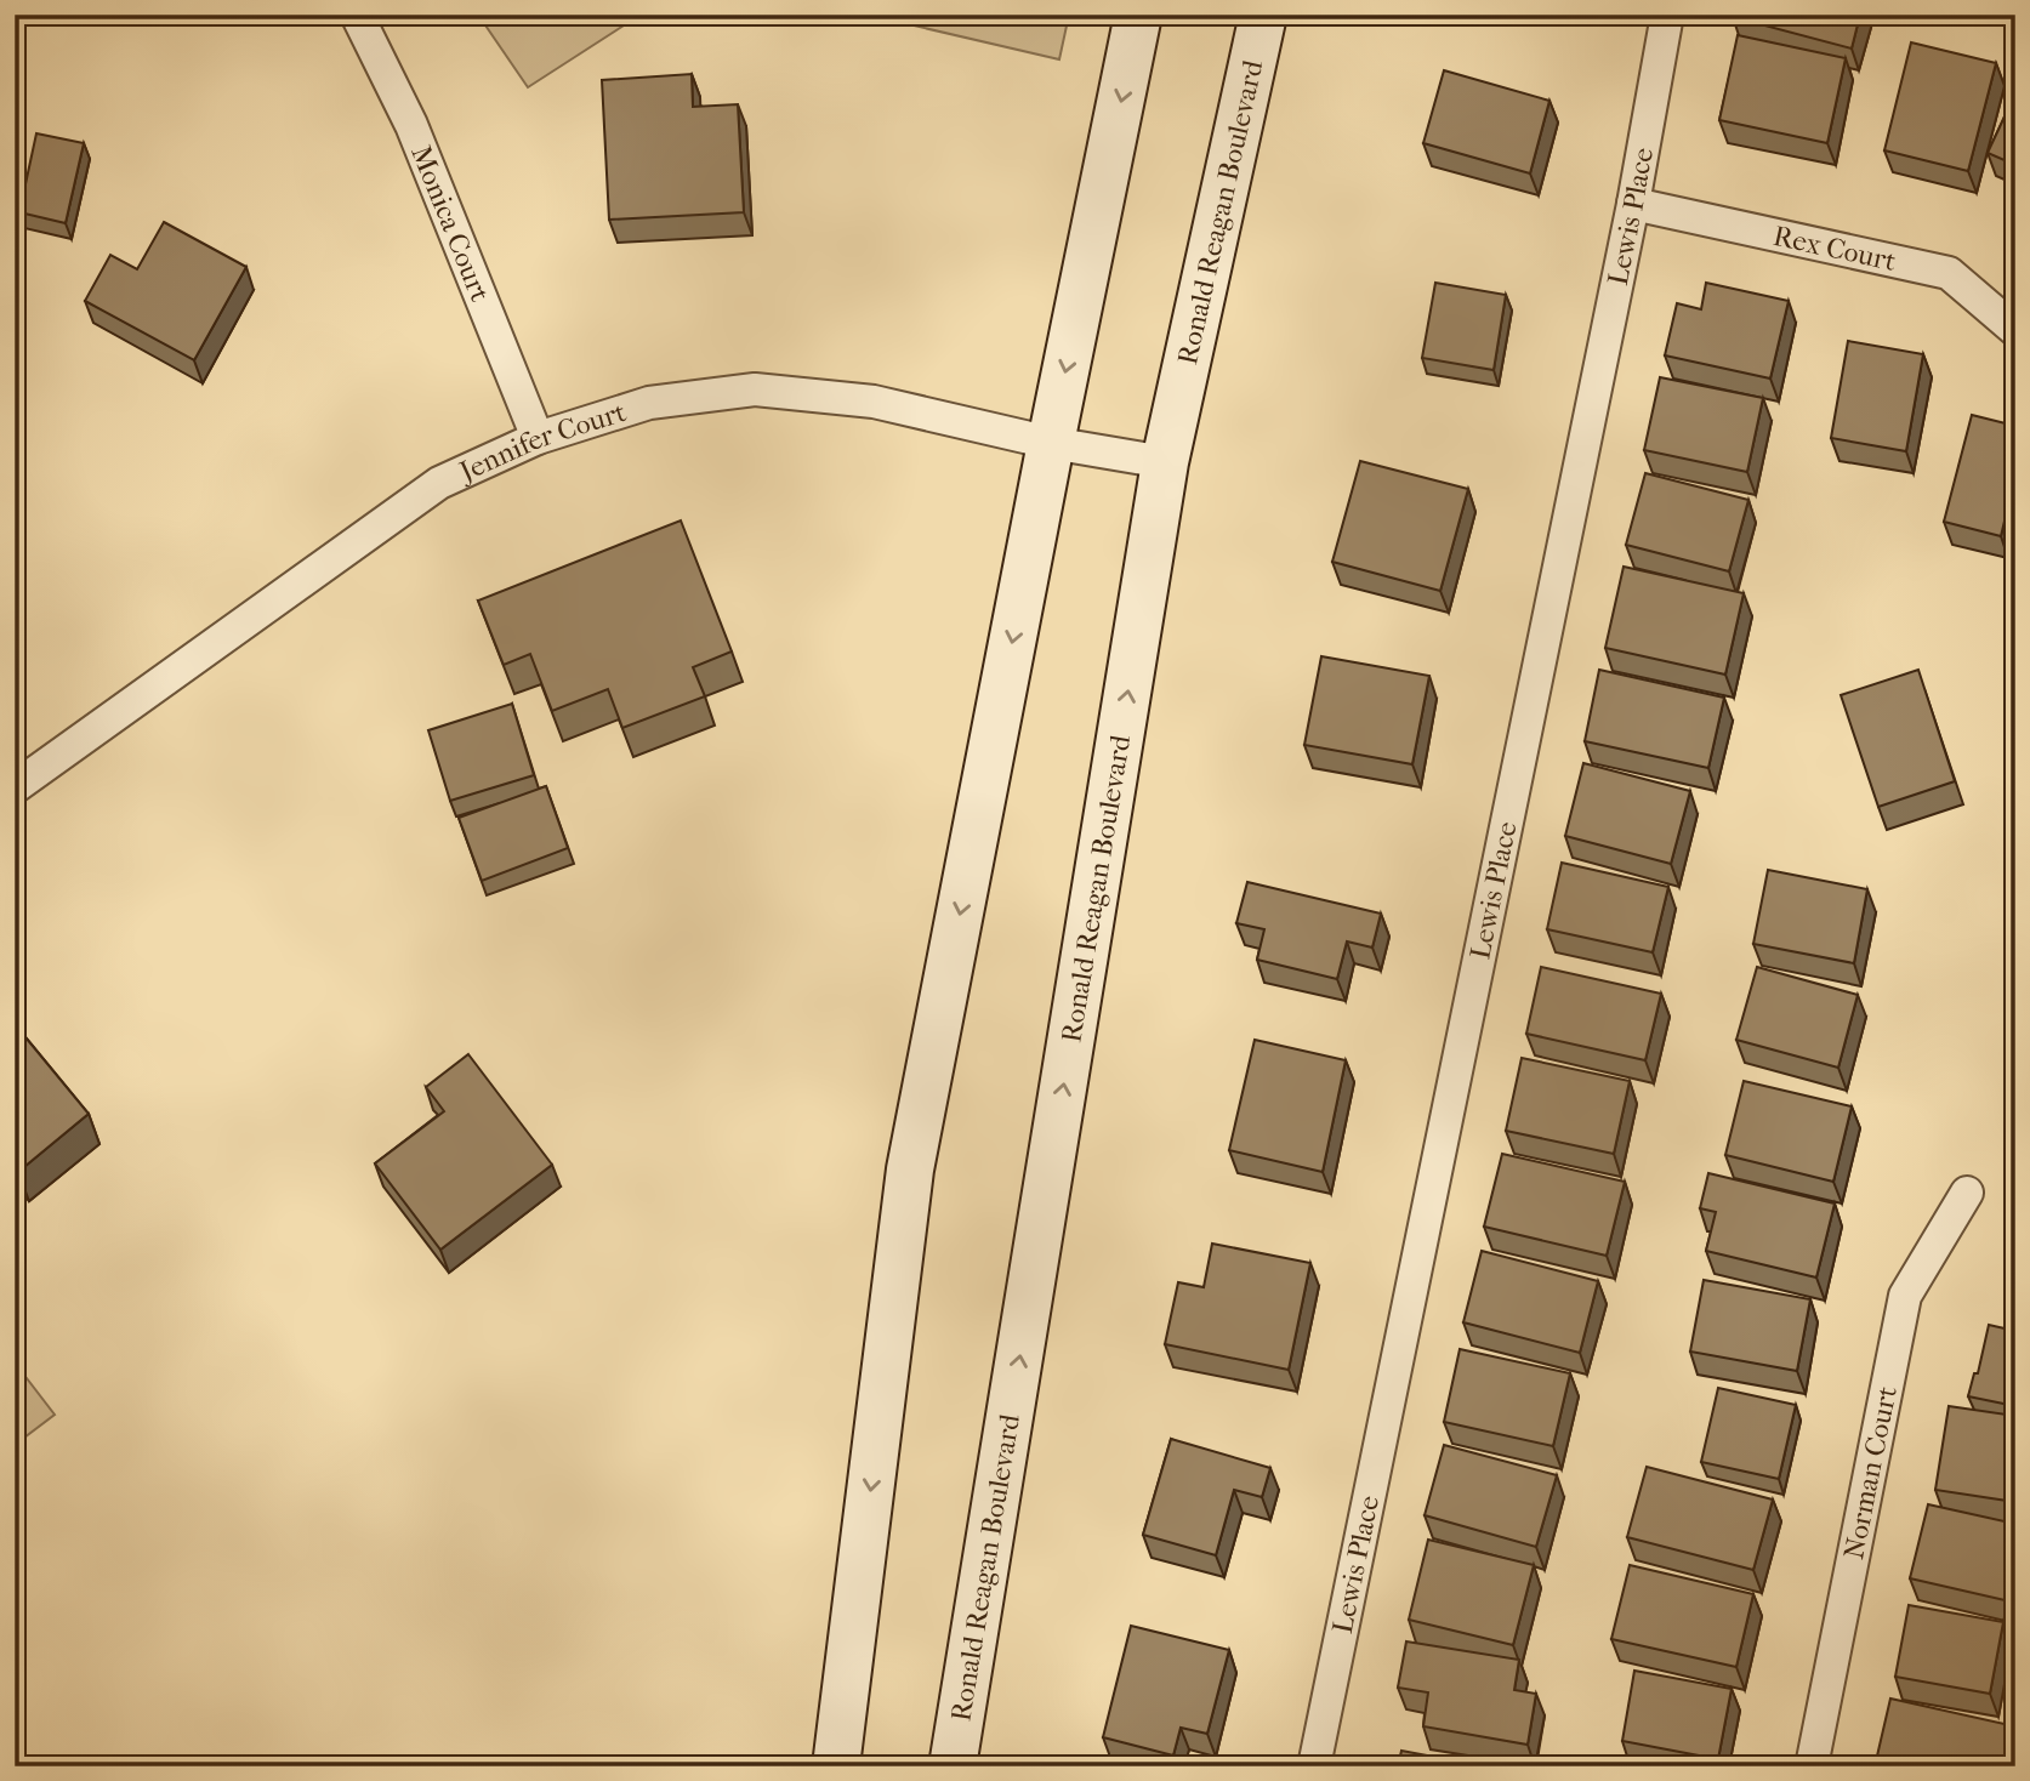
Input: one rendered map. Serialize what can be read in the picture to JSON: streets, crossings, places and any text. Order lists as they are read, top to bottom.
{
  "streets": {
    "main road": ["Ronald Reagan Boulevard"],
    "street": [
      "Lewis Place",
      "Monica Court",
      "Rex Court",
      "Jennifer Court",
      "Norman Court"
    ]
  },
  "crossings": [
    ["Ronald Reagan Boulevard", "Jennifer Court"],
    ["Lewis Place", "Rex Court"],
    ["Monica Court", "Jennifer Court"]
  ]
}
